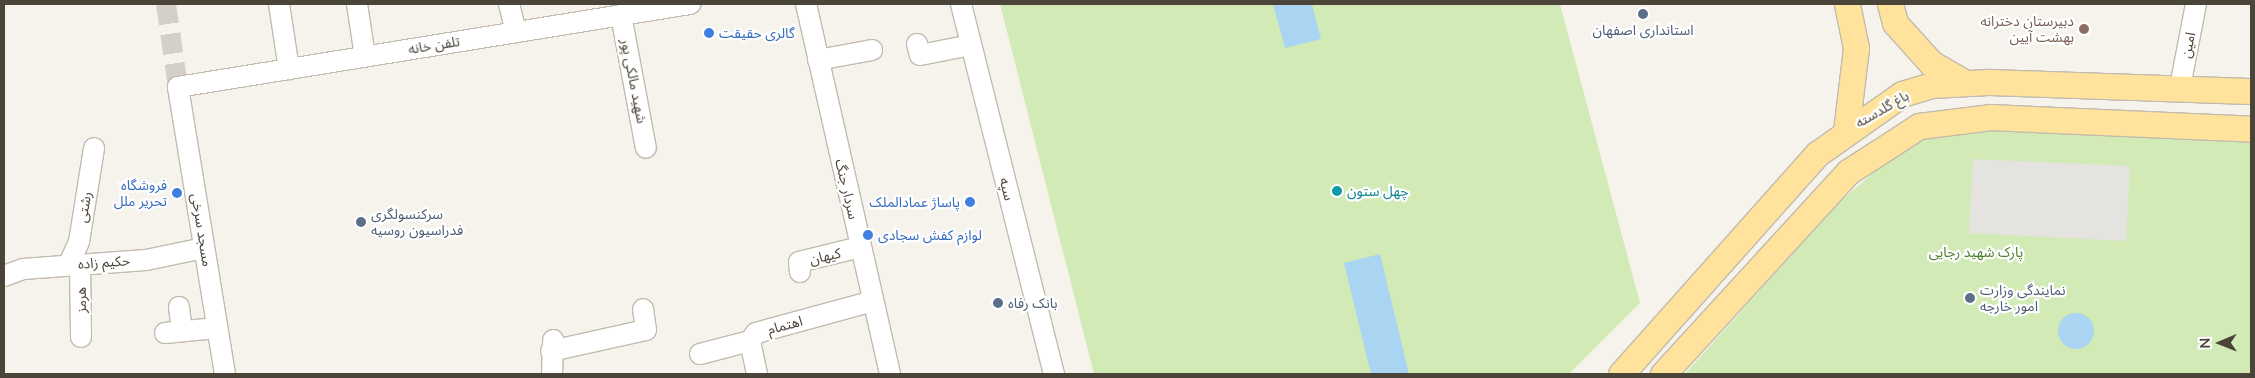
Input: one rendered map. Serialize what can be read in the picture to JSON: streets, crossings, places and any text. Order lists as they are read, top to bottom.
{
  "streets": {
    "main road": ["باغ گلدسته"],
    "street": [
      "تلفن خانه",
      "امین",
      "شهید مالکی پور",
      "سردار جنگ",
      "سپه",
      "رشتی",
      "مسجد سرخی",
      "کیهان",
      "حکیم زاده",
      "هرمز",
      "اهتمام"
    ]
  },
  "crossings": [
    ["تلفن خانه", "شهید مالکی پور"],
    ["تلفن خانه", "مسجد سرخی"],
    ["امین", "باغ گلدسته"],
    ["سردار جنگ", "کیهان"],
    ["سردار جنگ", "اهتمام"],
    ["رشتی", "حکیم زاده"],
    ["رشتی", "هرمز"],
    ["مسجد سرخی", "حکیم زاده"],
    ["حکیم زاده", "هرمز"]
  ],
  "parks": ["پارک شهید رجایی"],
  "places": [
    "استانداری اصفهان",
    "دبیرستان دخترانه بهشت آیین",
    "گالری حقیقت",
    "چهل ستون",
    "فروشگاه تحریر ملل",
    "پاساژ عمادالملک",
    "سرکنسولگری فدراسیون روسیه",
    "لوازم کفش سجادی",
    "نمایندگی وزارت امور خارجه",
    "بانک رفاه"
  ],
  "north": "left"
}
